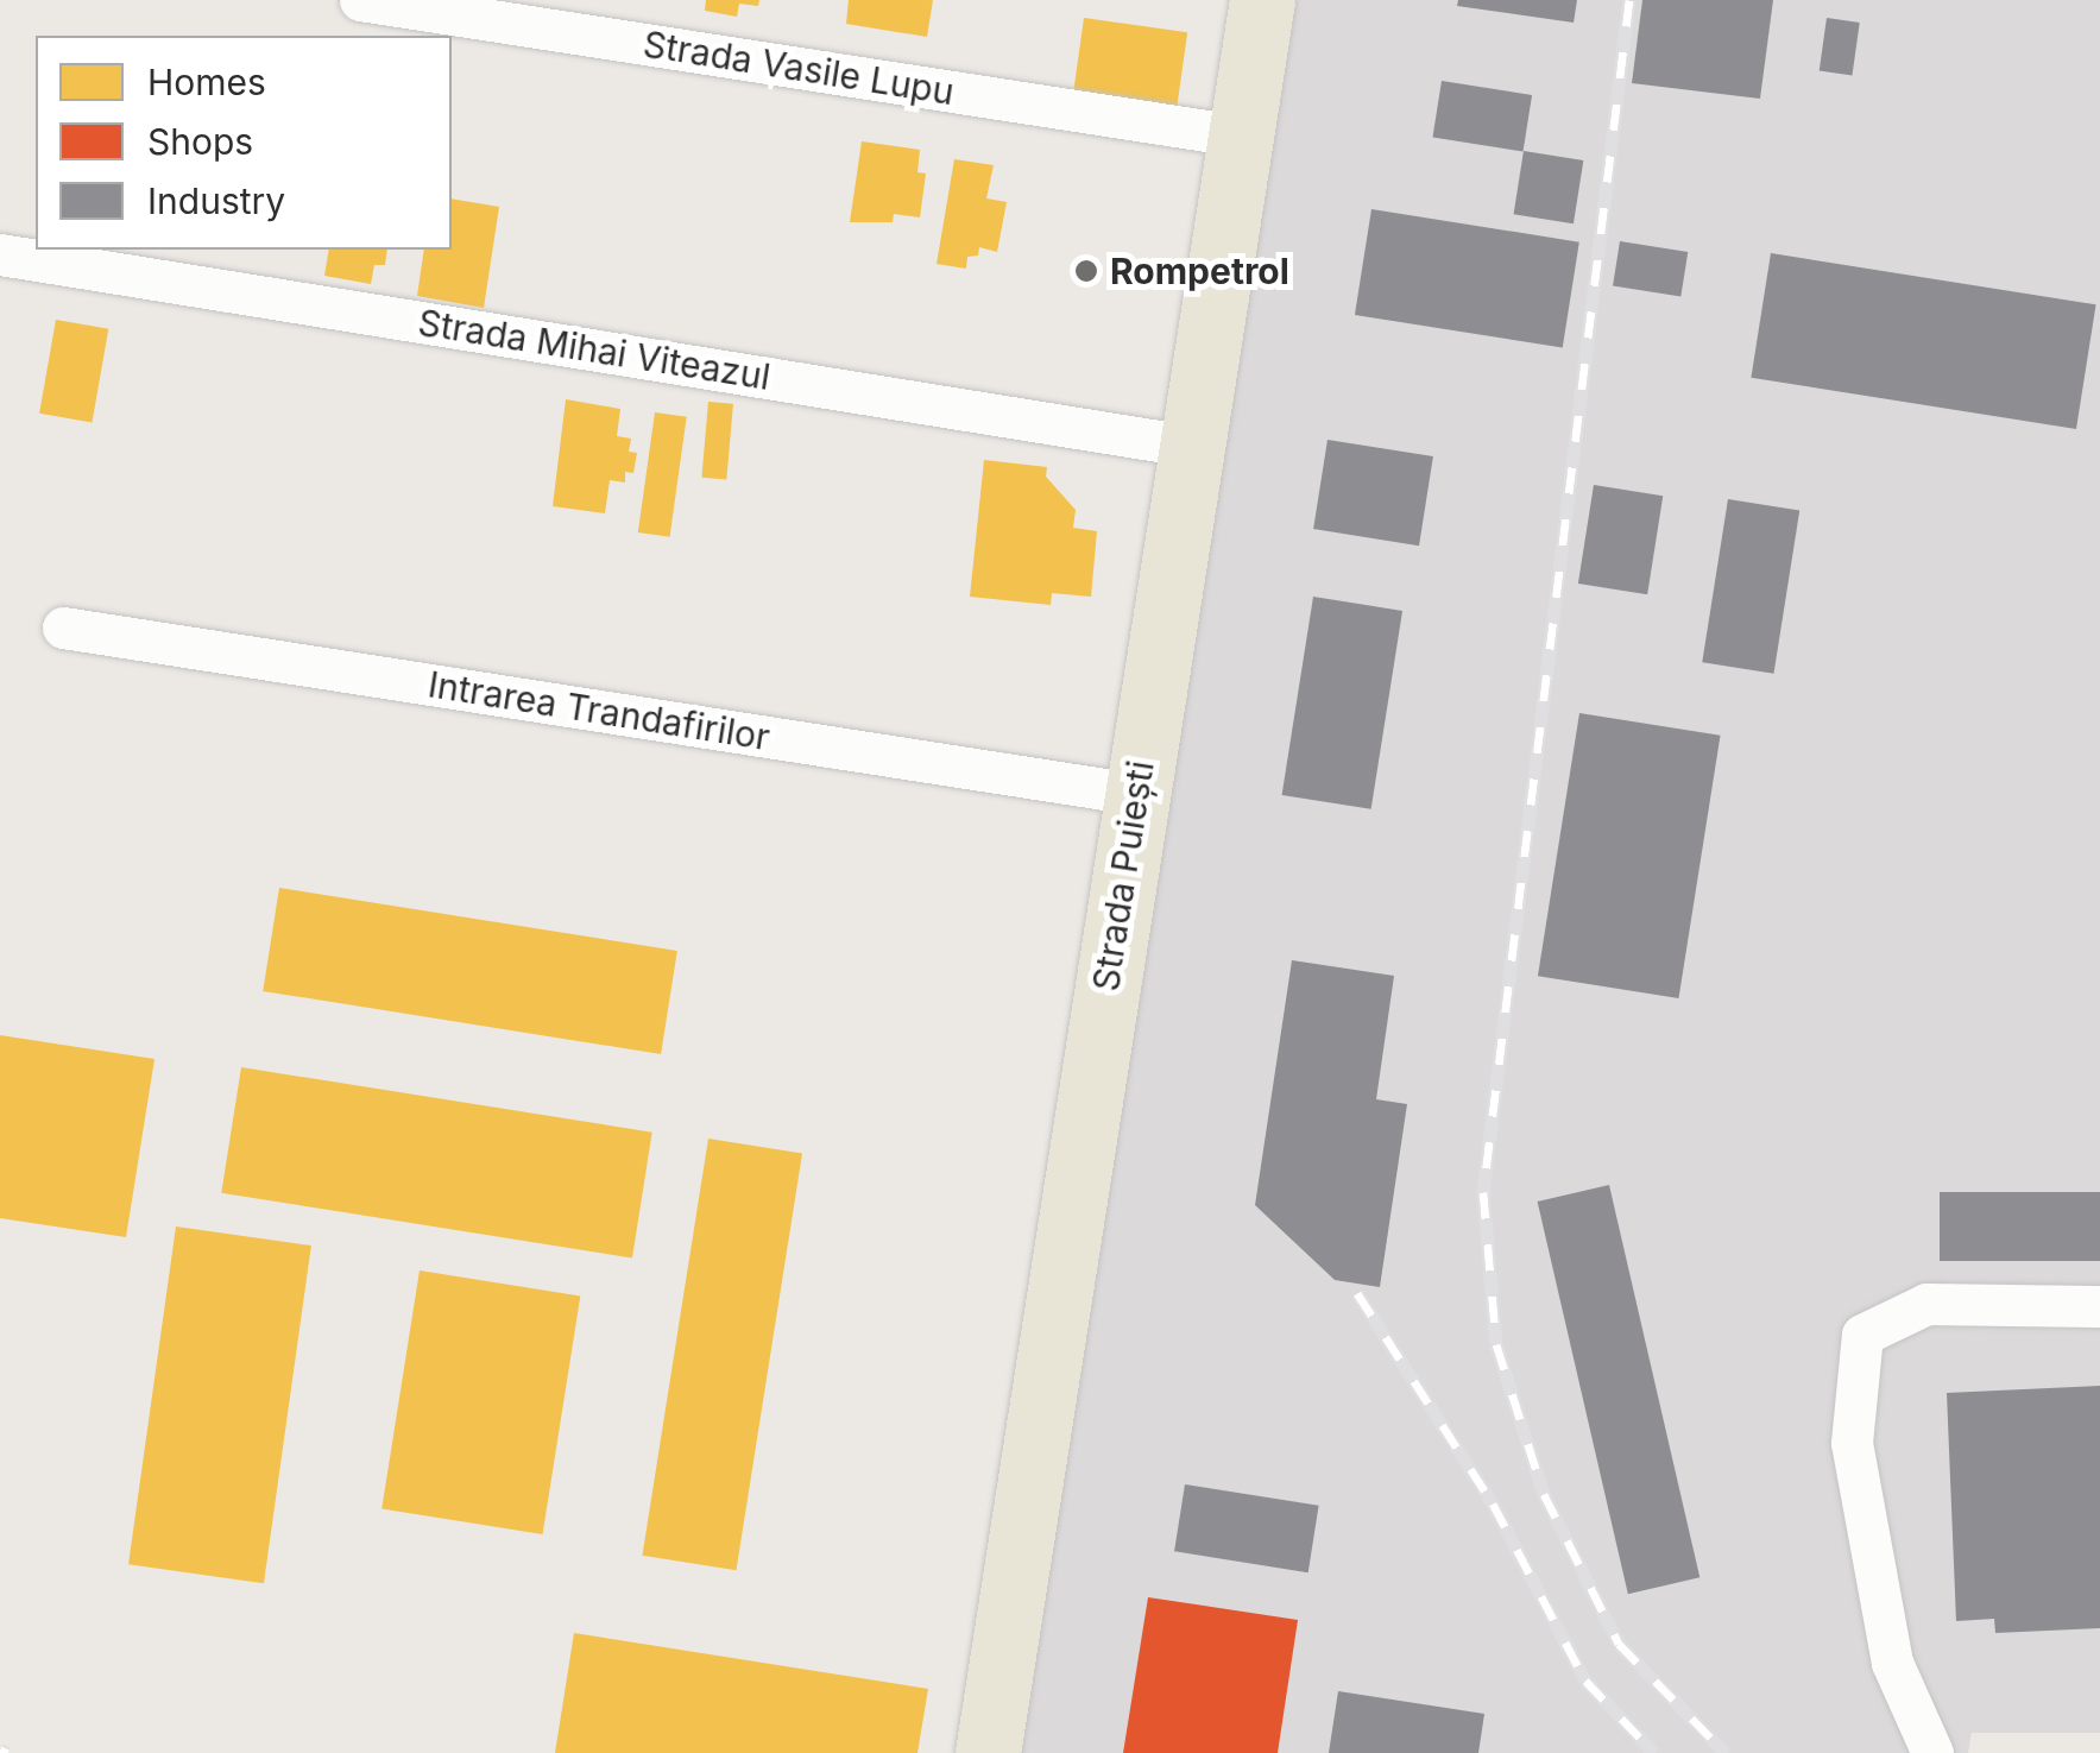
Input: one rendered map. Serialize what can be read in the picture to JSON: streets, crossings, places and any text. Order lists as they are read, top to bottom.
{
  "streets": {
    "main road": ["Strada Puiești"],
    "street": ["Strada Vasile Lupu", "Strada Mihai Viteazul", "Intrarea Trandafirilor"]
  },
  "crossings": [
    ["Strada Vasile Lupu", "Strada Puiești"],
    ["Strada Mihai Viteazul", "Strada Puiești"],
    ["Intrarea Trandafirilor", "Strada Puiești"]
  ],
  "places": ["Rompetrol"],
  "legend": ["Homes", "Shops", "Industry"]
}
